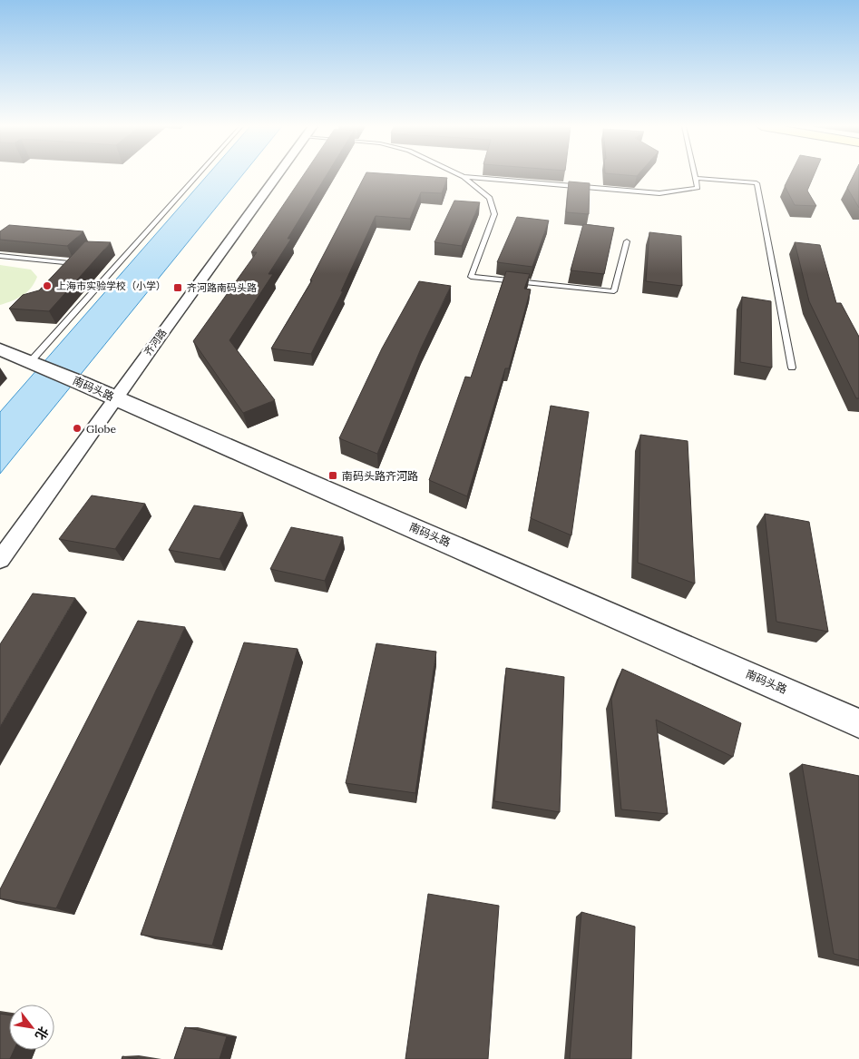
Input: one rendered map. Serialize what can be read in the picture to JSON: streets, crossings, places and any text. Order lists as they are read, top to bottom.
{
  "streets": {
    "street": ["齐河路", "南码头路"]
  },
  "crossings": [
    ["齐河路", "南码头路"]
  ],
  "places": {
    "other": ["上海市实验学校（小学）", "Globe"],
    "transit": ["齐河路南码头路", "南码头路齐河路"]
  },
  "north": "bottom right"
}
